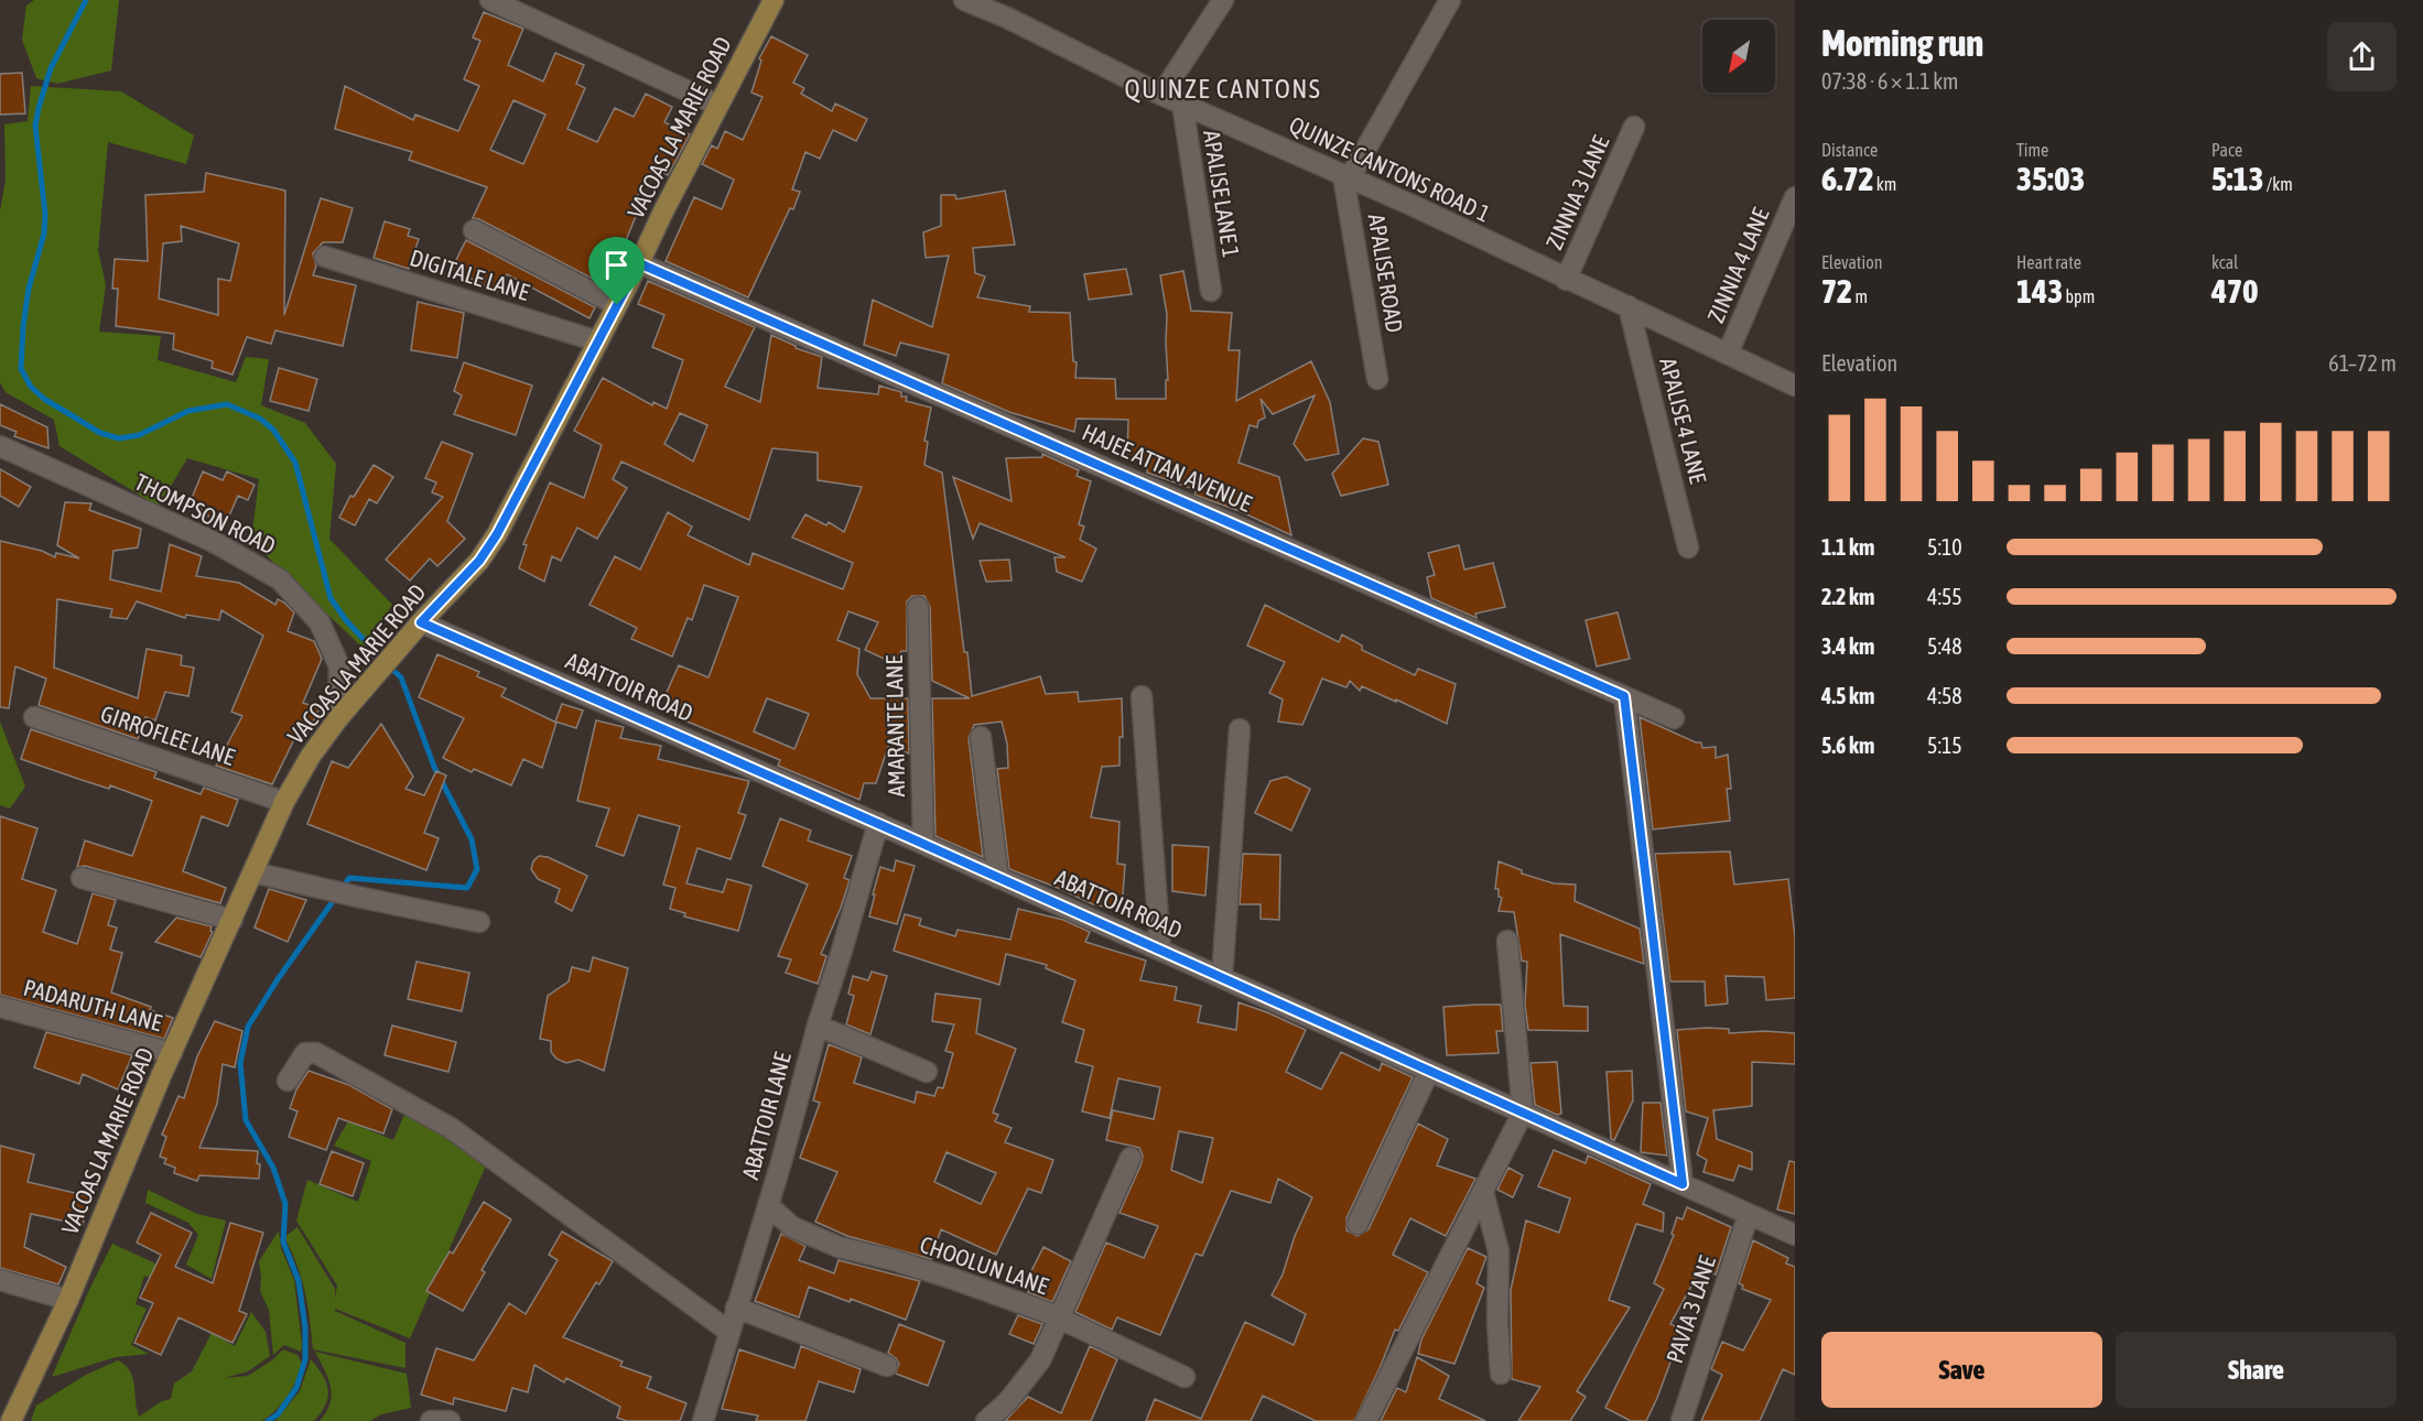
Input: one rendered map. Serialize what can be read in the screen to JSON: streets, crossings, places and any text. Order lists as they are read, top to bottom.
{
  "streets": {
    "main road": ["VACOAS LA MARIE ROAD"],
    "street": [
      "QUINZE CANTONS ROAD 1",
      "ZINNIA 3 LANE",
      "APALISE LANE 1",
      "ZINNIA 4 LANE",
      "APALISE ROAD",
      "DIGITALE LANE",
      "APALISE 4 LANE",
      "HAJEE ATTAN AVENUE",
      "THOMPSON ROAD",
      "ABATTOIR ROAD",
      "AMARANTE LANE",
      "GIRROFLEE LANE",
      "PADARUTH LANE",
      "ABATTOIR LANE",
      "CHOOLUN LANE",
      "PAVIA 3 LANE"
    ]
  },
  "crossings": [
    ["VACOAS LA MARIE ROAD", "DIGITALE LANE"],
    ["VACOAS LA MARIE ROAD", "HAJEE ATTAN AVENUE"],
    ["VACOAS LA MARIE ROAD", "THOMPSON ROAD"],
    ["VACOAS LA MARIE ROAD", "ABATTOIR ROAD"],
    ["VACOAS LA MARIE ROAD", "GIRROFLEE LANE"],
    ["VACOAS LA MARIE ROAD", "PADARUTH LANE"],
    ["QUINZE CANTONS ROAD 1", "ZINNIA 3 LANE"],
    ["QUINZE CANTONS ROAD 1", "APALISE LANE 1"],
    ["QUINZE CANTONS ROAD 1", "ZINNIA 4 LANE"],
    ["QUINZE CANTONS ROAD 1", "APALISE ROAD"],
    ["QUINZE CANTONS ROAD 1", "APALISE 4 LANE"],
    ["ABATTOIR ROAD", "AMARANTE LANE"],
    ["ABATTOIR ROAD", "ABATTOIR LANE"],
    ["ABATTOIR ROAD", "PAVIA 3 LANE"],
    ["ABATTOIR LANE", "CHOOLUN LANE"]
  ],
  "districts": ["QUINZE CANTONS"],
  "north": "bottom left",
  "page": {
    "heading": ["Morning run", "07:38 · 6 × 1.1 km"],
    "stats": [
      ["Distance", "6.72 km"],
      ["Time", "35:03"],
      ["Pace", "5:13 /km"],
      ["Elevation", "72 m"],
      ["Heart rate", "143 bpm"],
      ["kcal", "470"]
    ],
    "chart": ["Elevation", "61–72 m"],
    "list": [
      {
        "name": "1.1 km",
        "note": "5:10"
      },
      {
        "name": "2.2 km",
        "note": "4:55"
      },
      {
        "name": "3.4 km",
        "note": "5:48"
      },
      {
        "name": "4.5 km",
        "note": "4:58"
      },
      {
        "name": "5.6 km",
        "note": "5:15"
      }
    ],
    "buttons": ["Save", "Share"]
  }
}
